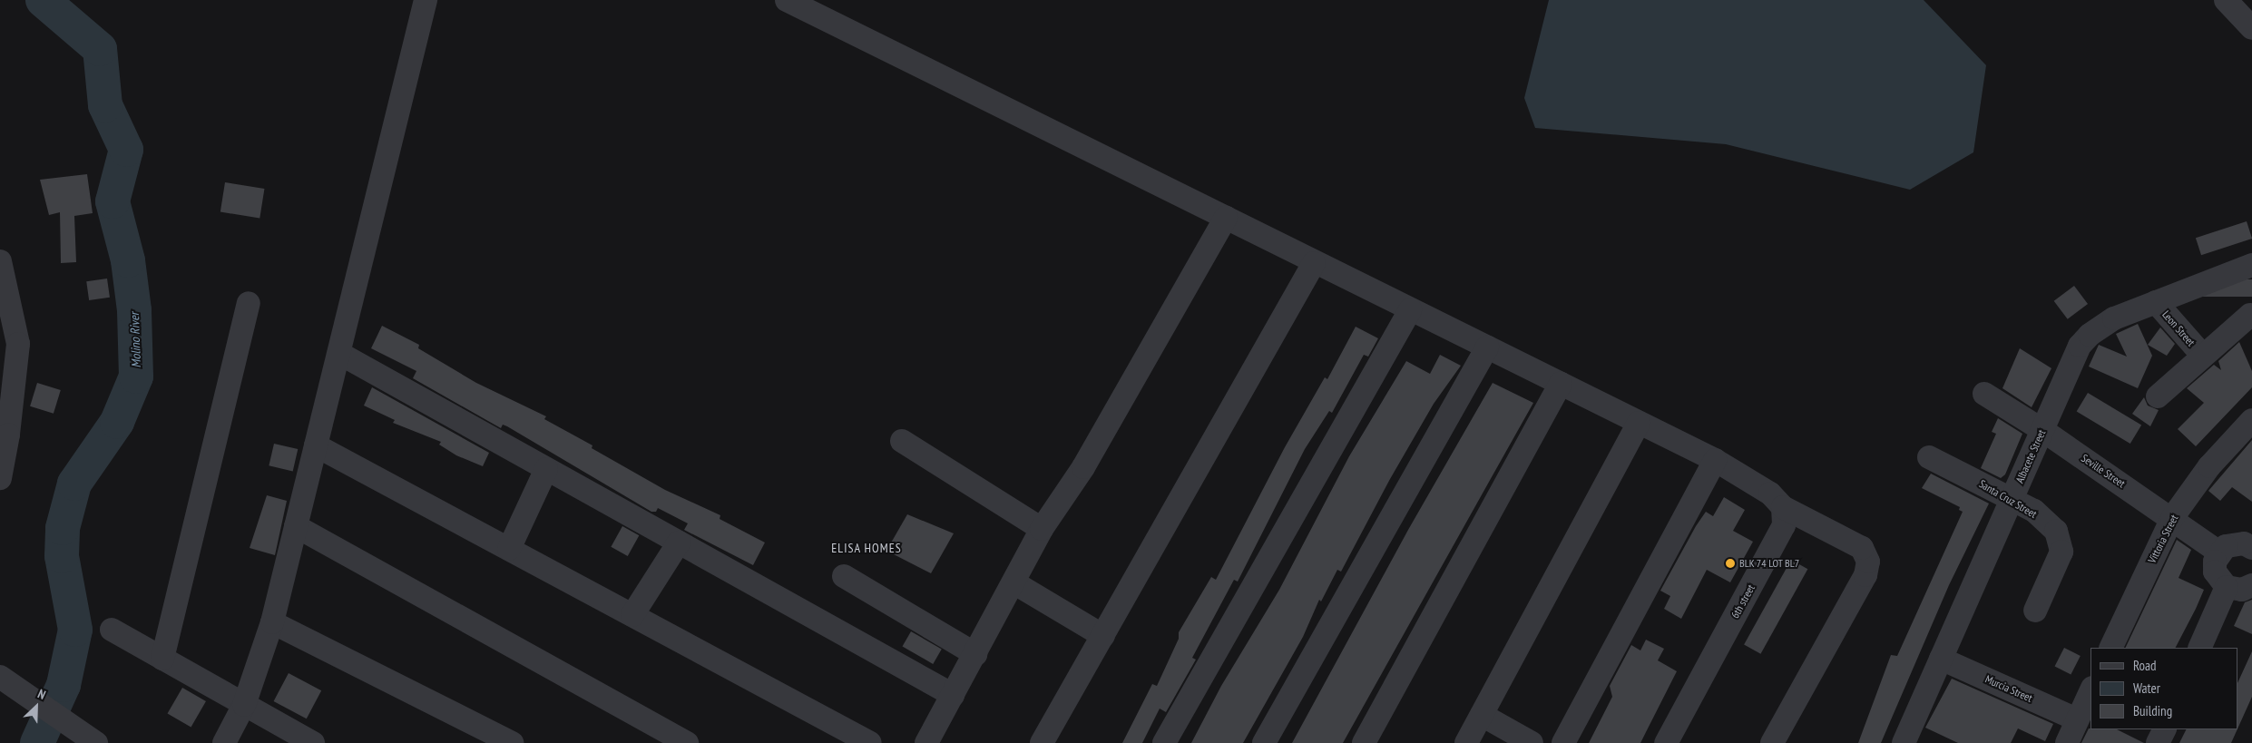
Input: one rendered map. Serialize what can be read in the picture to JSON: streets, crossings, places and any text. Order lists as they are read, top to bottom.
{
  "streets": {
    "street": [
      "Leon Street",
      "Albacete Street",
      "Seville Street",
      "Santa Cruz Street",
      "Vittoria Street",
      "6th street",
      "Murcia Street"
    ]
  },
  "crossings": [
    ["Leon Street", "Albacete Street"],
    ["Albacete Street", "Seville Street"],
    ["Albacete Street", "Santa Cruz Street"],
    ["Albacete Street", "Murcia Street"],
    ["Seville Street", "Vittoria Street"]
  ],
  "districts": ["ELISA HOMES"],
  "water": ["Molino River"],
  "places": ["BLK 74 LOT BL7"],
  "legend": ["Road", "Water", "Building"],
  "north": "top right"
}
